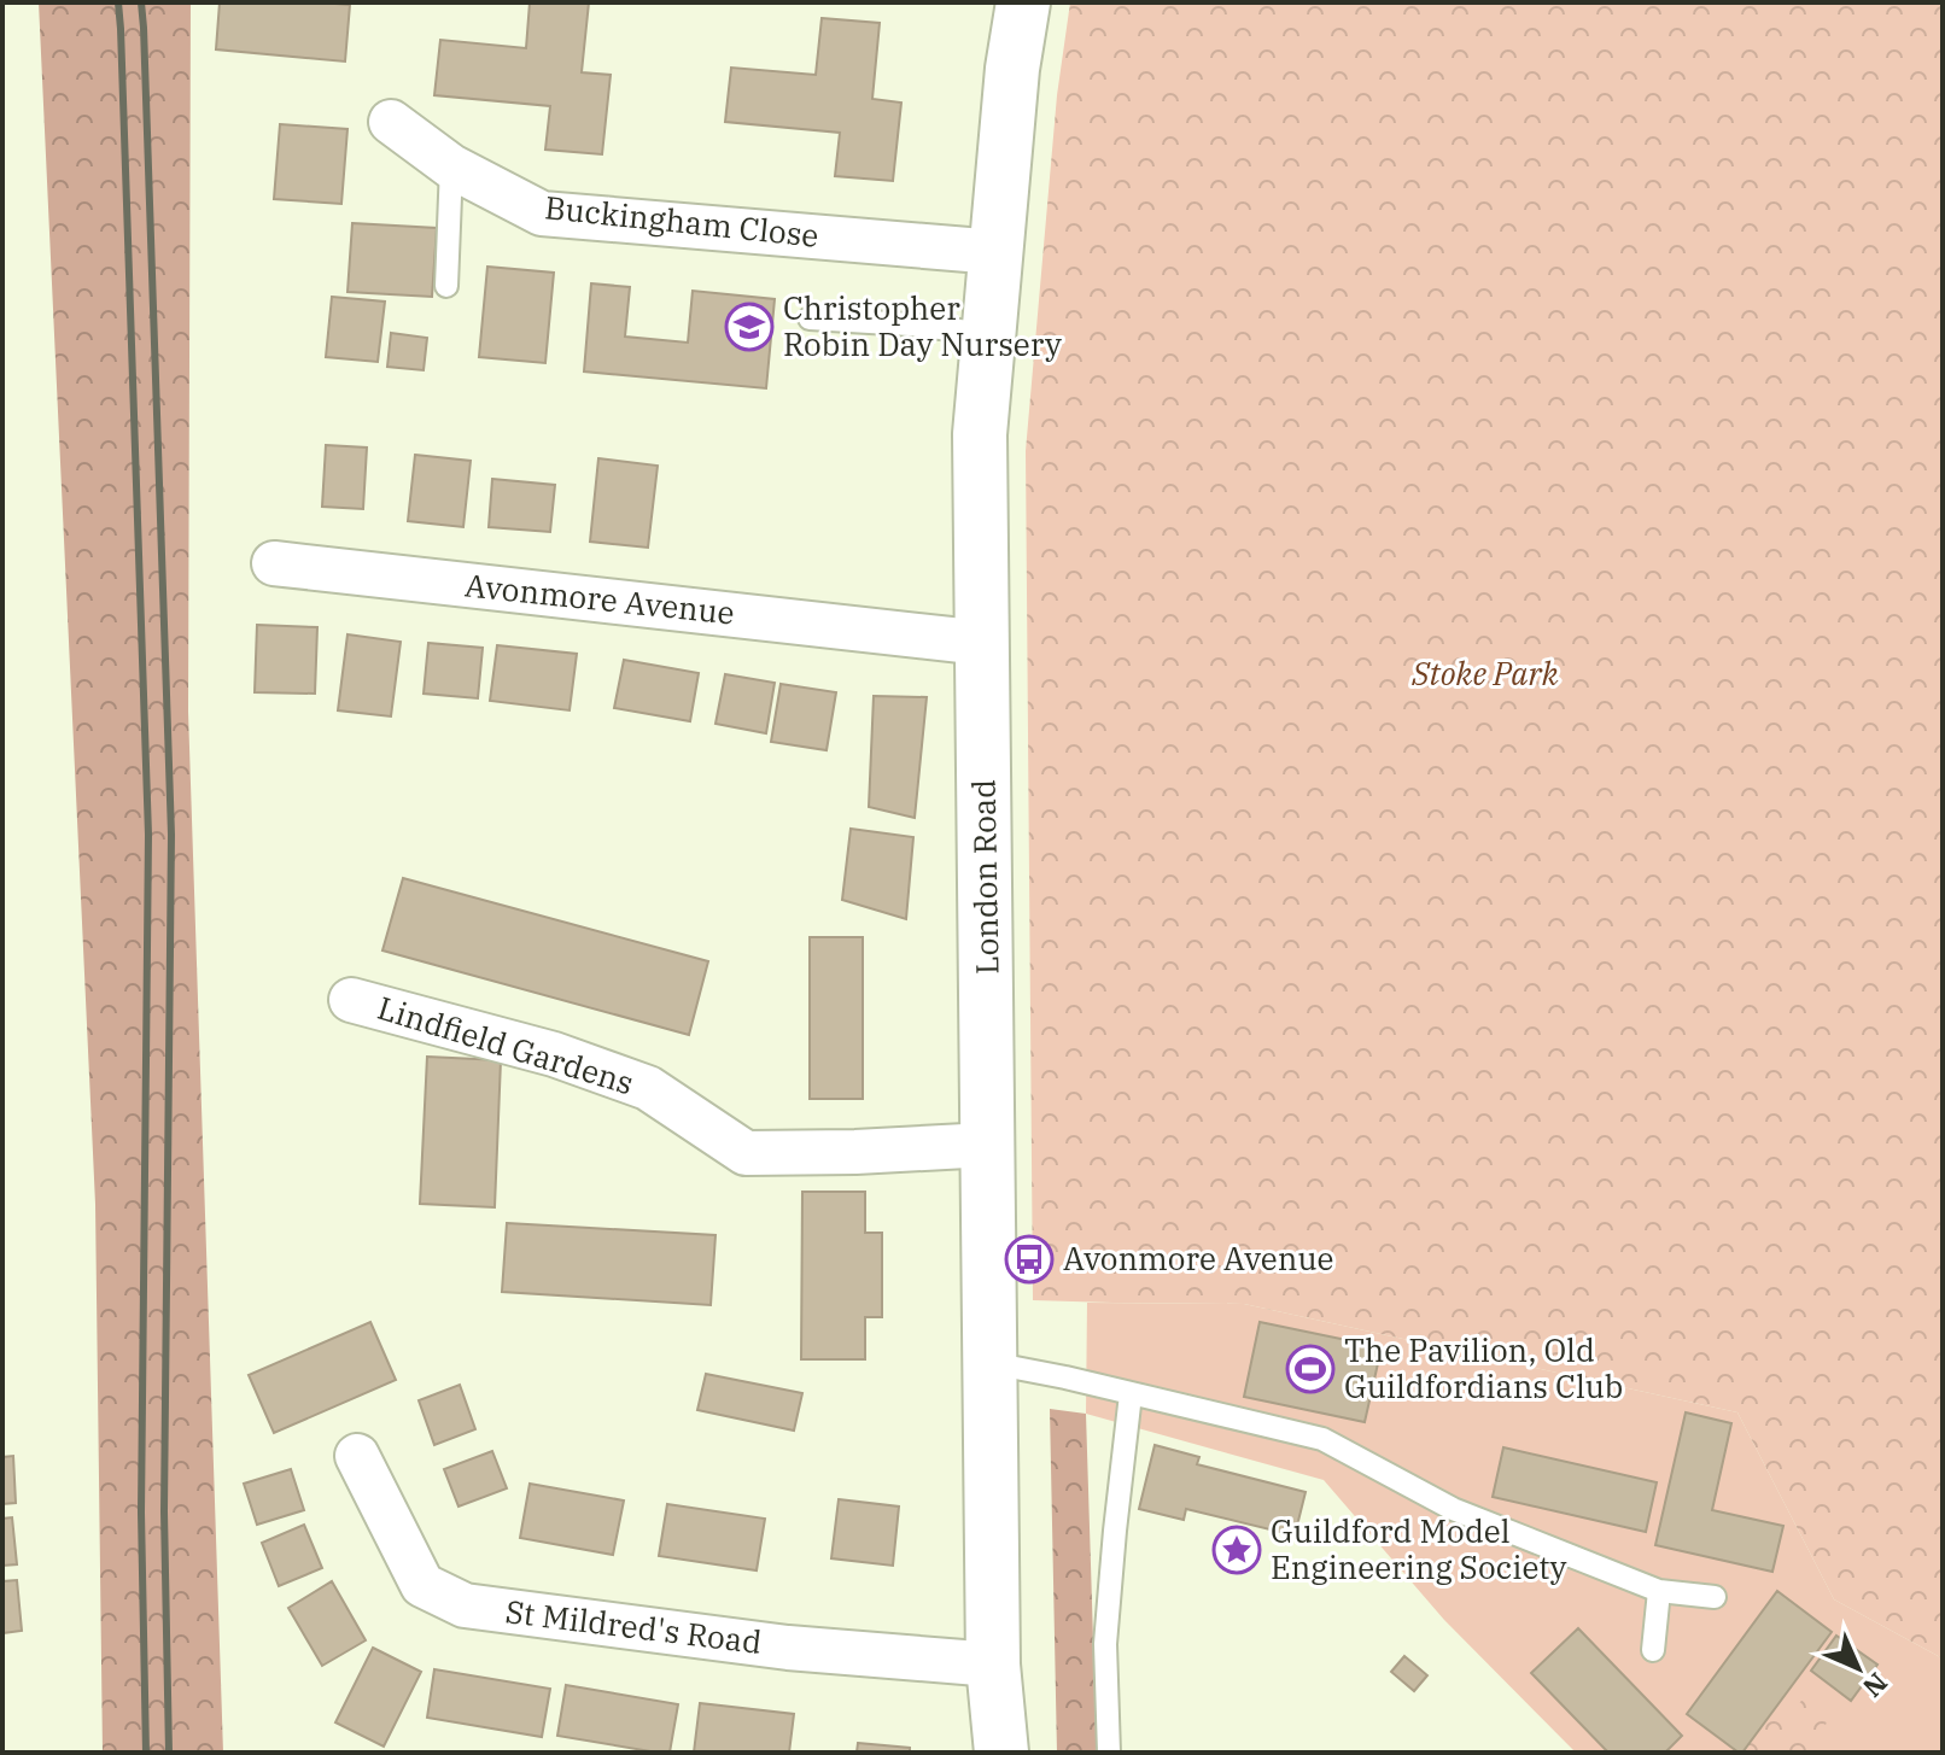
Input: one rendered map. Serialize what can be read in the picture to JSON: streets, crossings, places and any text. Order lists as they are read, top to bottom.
{
  "streets": {
    "main road": ["London Road"],
    "street": [
      "Buckingham Close",
      "Avonmore Avenue",
      "Lindfield Gardens",
      "St Mildred's Road"
    ]
  },
  "crossings": [
    ["Buckingham Close", "London Road"],
    ["Avonmore Avenue", "London Road"],
    ["London Road", "Lindfield Gardens"],
    ["London Road", "St Mildred's Road"]
  ],
  "parks": ["Stoke Park"],
  "places": {
    "school or university": ["Christopher Robin Day Nursery"],
    "bus stop": ["Avonmore Avenue"],
    "sports": ["The Pavilion, Old Guildfordians Club"],
    "place": ["Guildford Model Engineering Society"]
  },
  "north": "bottom right"
}
